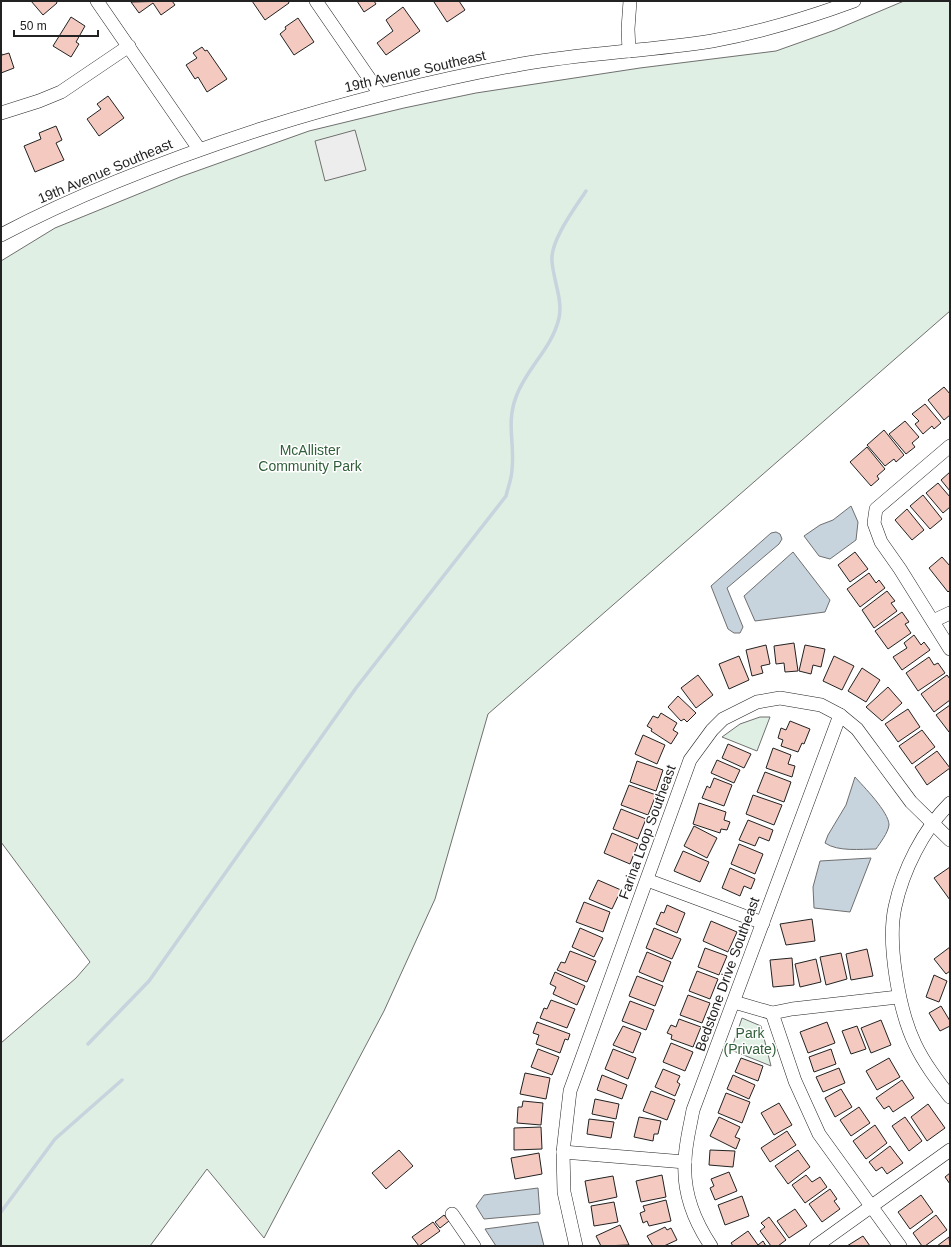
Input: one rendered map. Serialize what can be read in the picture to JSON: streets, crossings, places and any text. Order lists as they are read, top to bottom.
{
  "streets": {
    "street": ["19th Avenue Southeast", "Farina Loop Southeast", "Bedstone Drive Southeast"]
  },
  "crossings": [
    ["Farina Loop Southeast", "Bedstone Drive Southeast"]
  ],
  "parks": ["McAllister Community Park", "Park (Private)"],
  "scale_bar": "50 m"
}
